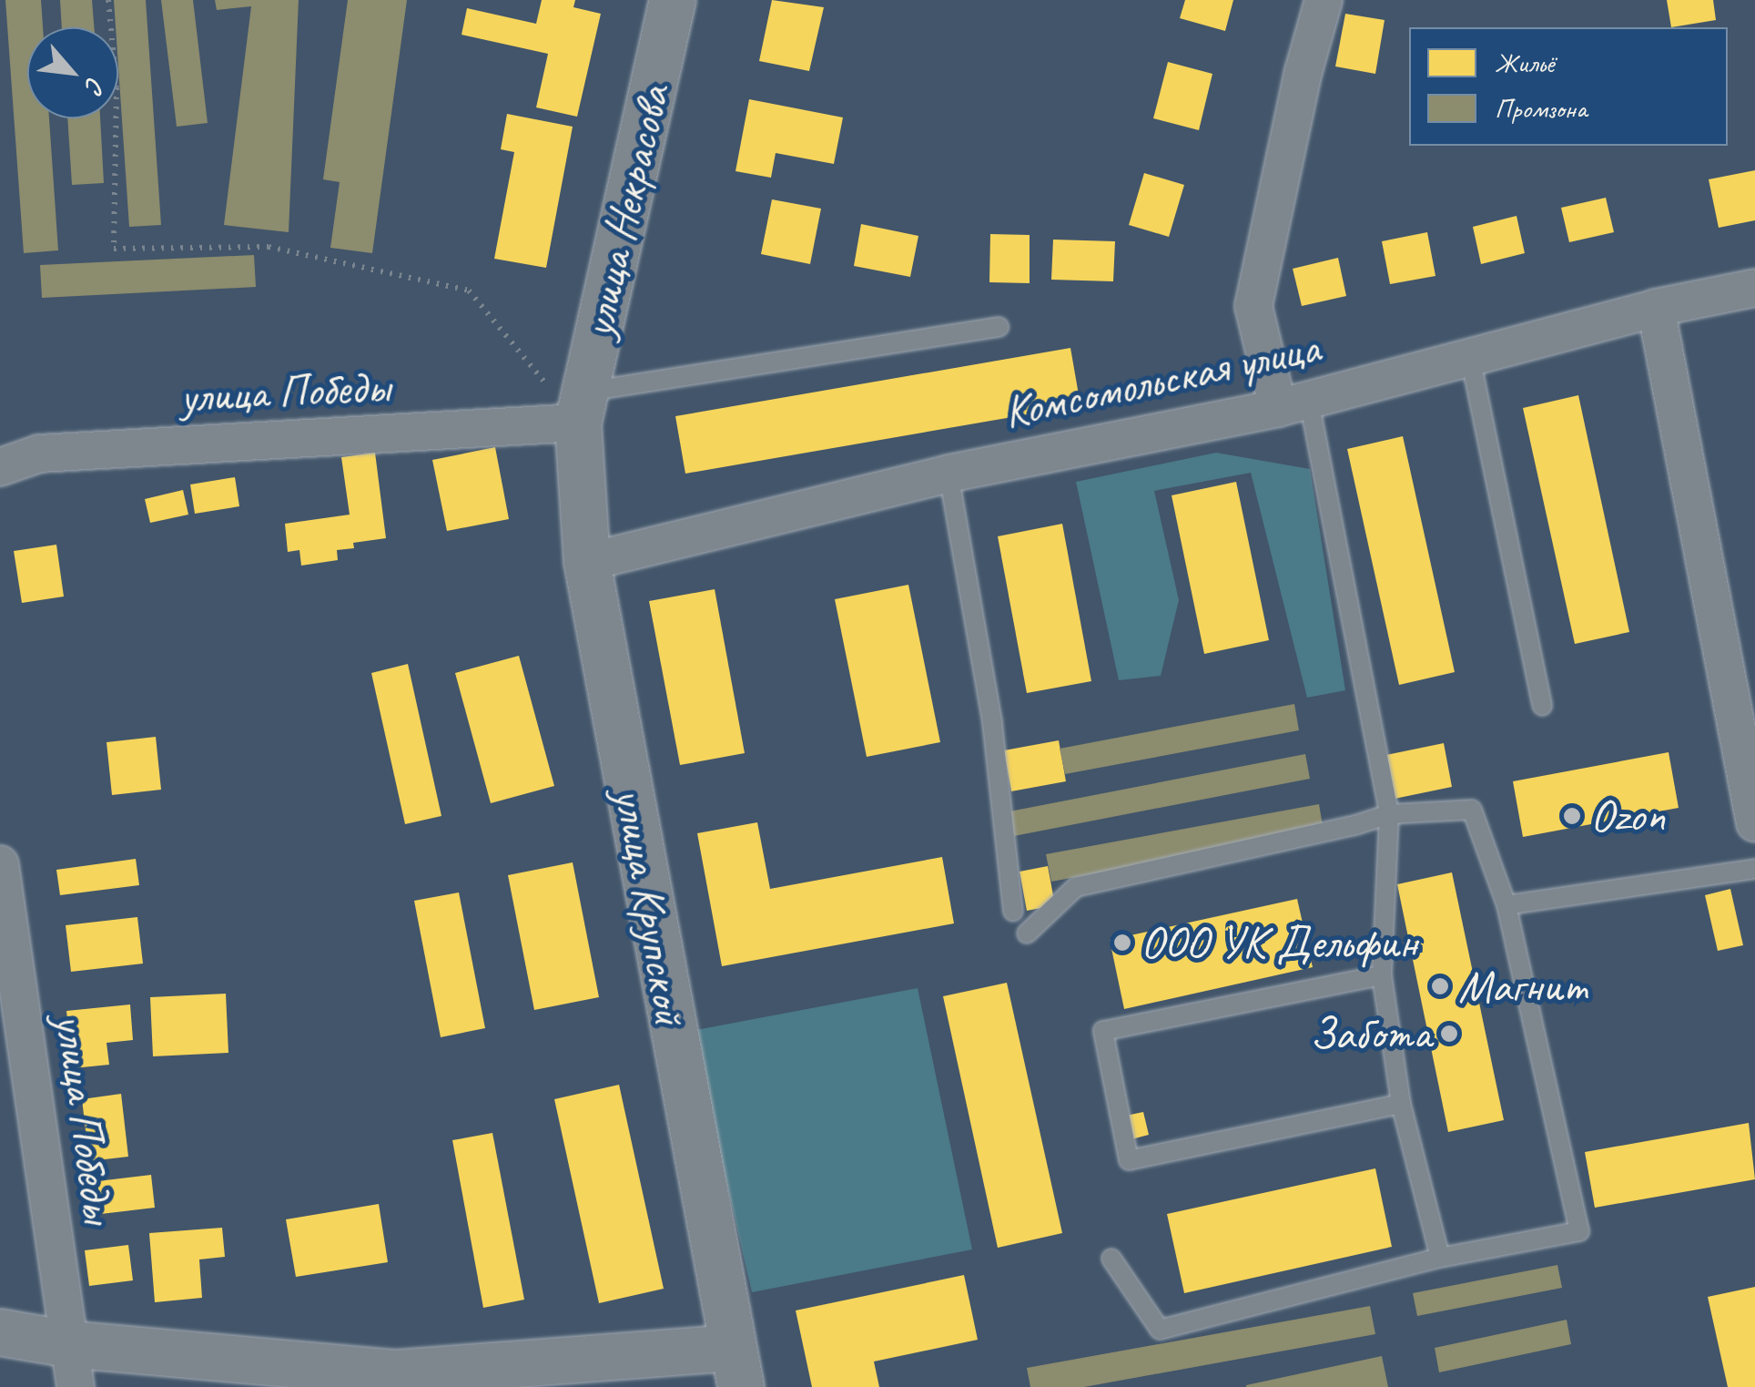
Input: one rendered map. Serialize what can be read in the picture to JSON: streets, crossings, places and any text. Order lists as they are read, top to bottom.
{
  "streets": {
    "street": [
      "улица Некрасова",
      "Комсомольская улица",
      "улица Победы",
      "улица Крупской"
    ]
  },
  "crossings": [
    ["улица Некрасова", "улица Победы"],
    ["улица Некрасова", "улица Крупской"],
    ["Комсомольская улица", "улица Крупской"],
    ["улица Победы", "улица Крупской"]
  ],
  "places": [
    "Ozon",
    "ООО УК Дельфин",
    "Магнит",
    "Забота"
  ],
  "legend": ["Жильё", "Промзона"],
  "north": "bottom right"
}
